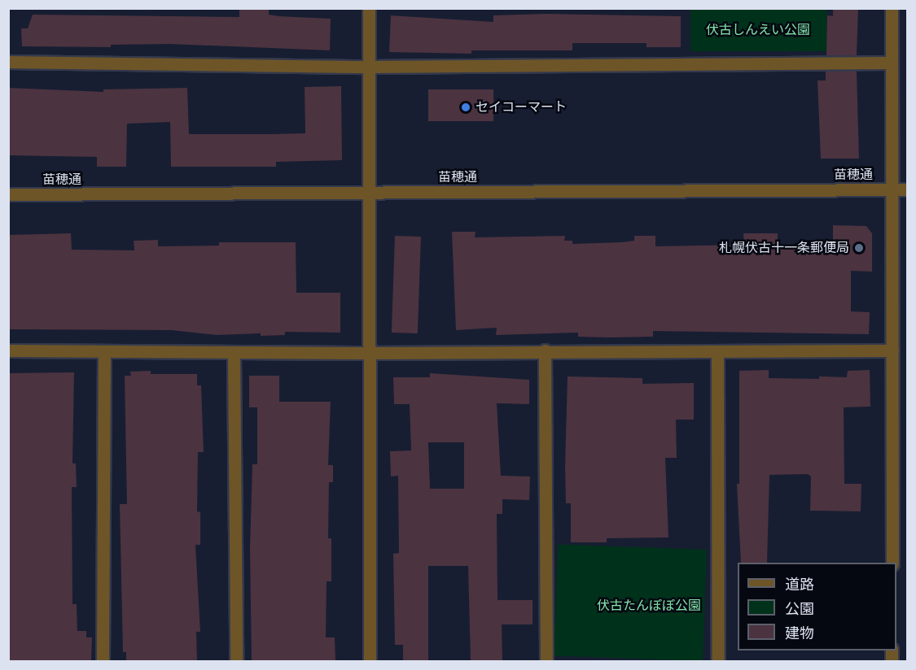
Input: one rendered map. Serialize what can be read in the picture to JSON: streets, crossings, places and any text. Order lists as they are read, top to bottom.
{
  "streets": {
    "street": ["苗穂通"]
  },
  "parks": ["伏古しんえい公園", "伏古たんぽぽ公園"],
  "places": ["セイコーマート", "札幌伏古十一条郵便局"],
  "legend": ["道路", "公園", "建物"]
}
